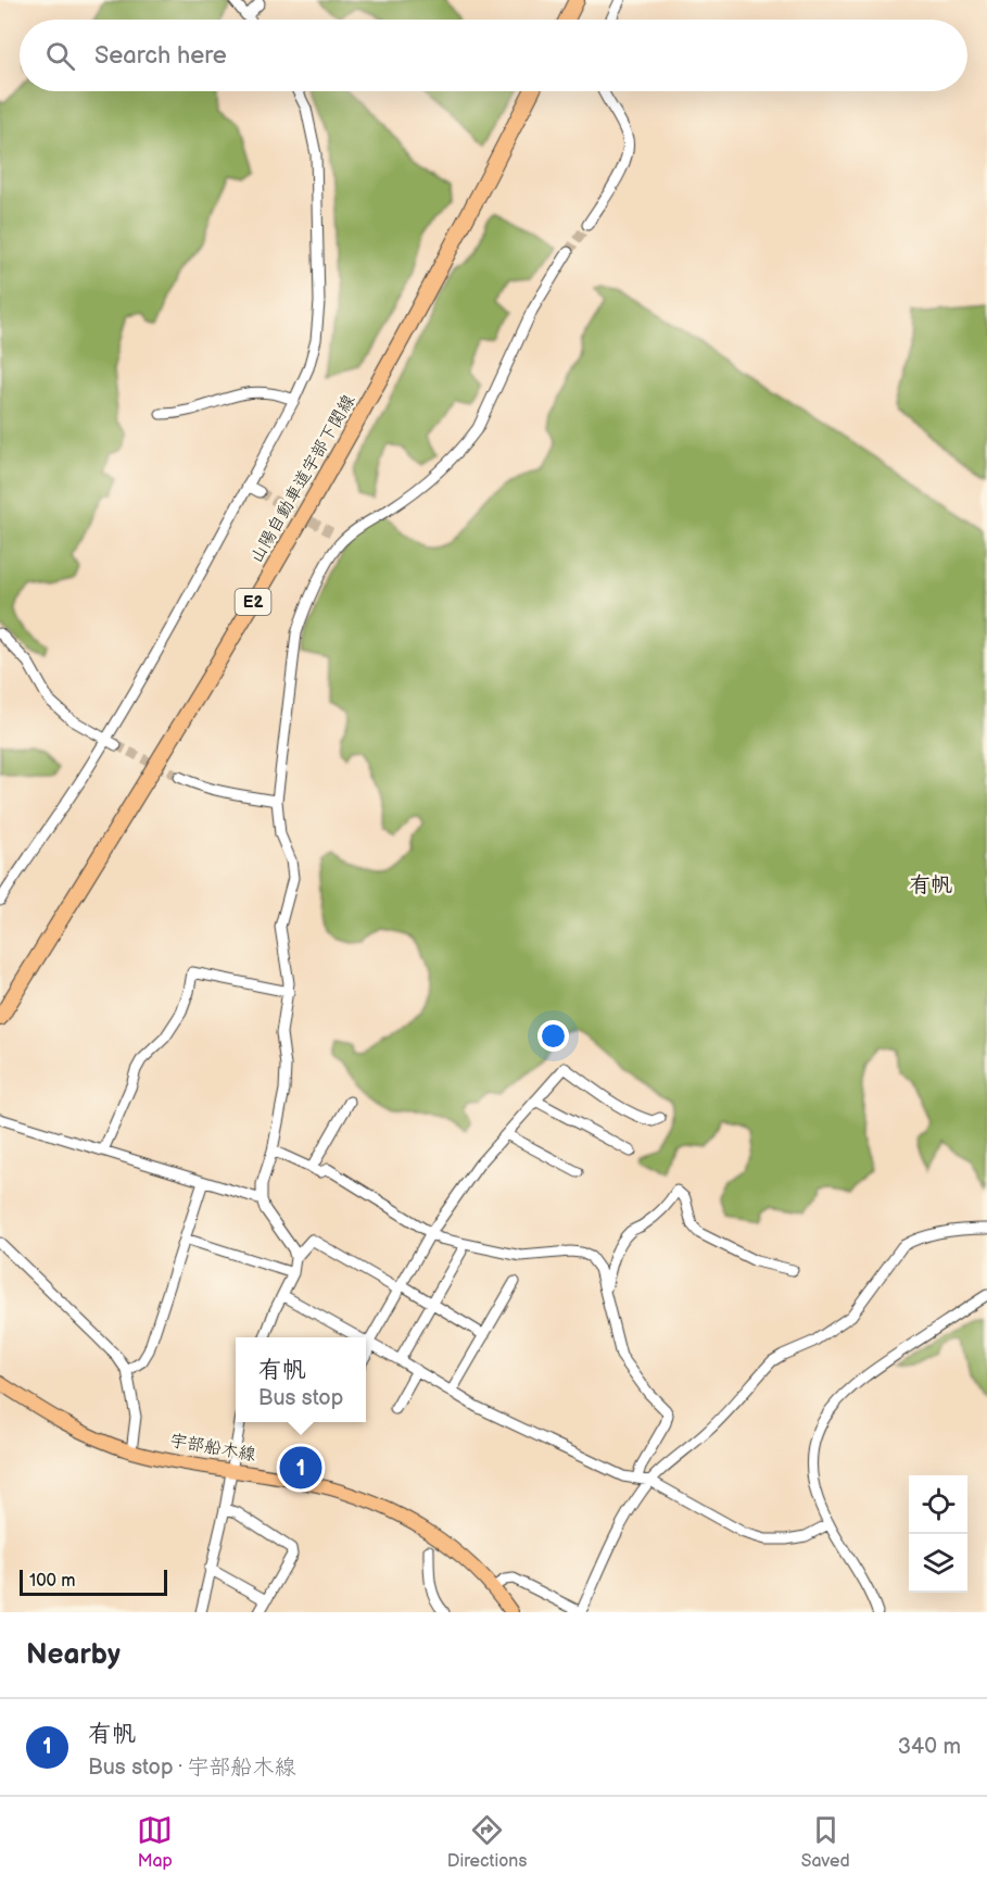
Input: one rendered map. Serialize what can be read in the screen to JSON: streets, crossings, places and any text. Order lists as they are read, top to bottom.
{
  "streets": {
    "highway": ["山陽自動車道宇部下関線", "E2"],
    "main road": ["宇部船木線"]
  },
  "districts": ["有帆"],
  "scale_bar": "100 m",
  "page": {
    "search": "Search here",
    "popup": ["有帆", "Bus stop"],
    "pins": "1",
    "scale": "100 m",
    "heading": "Nearby",
    "list": [
      {
        "mark": "1",
        "name": "有帆",
        "note": "Bus stop · 宇部船木線",
        "value": "340 m"
      }
    ],
    "nav": ["Map", "Directions", "Saved"]
  }
}
